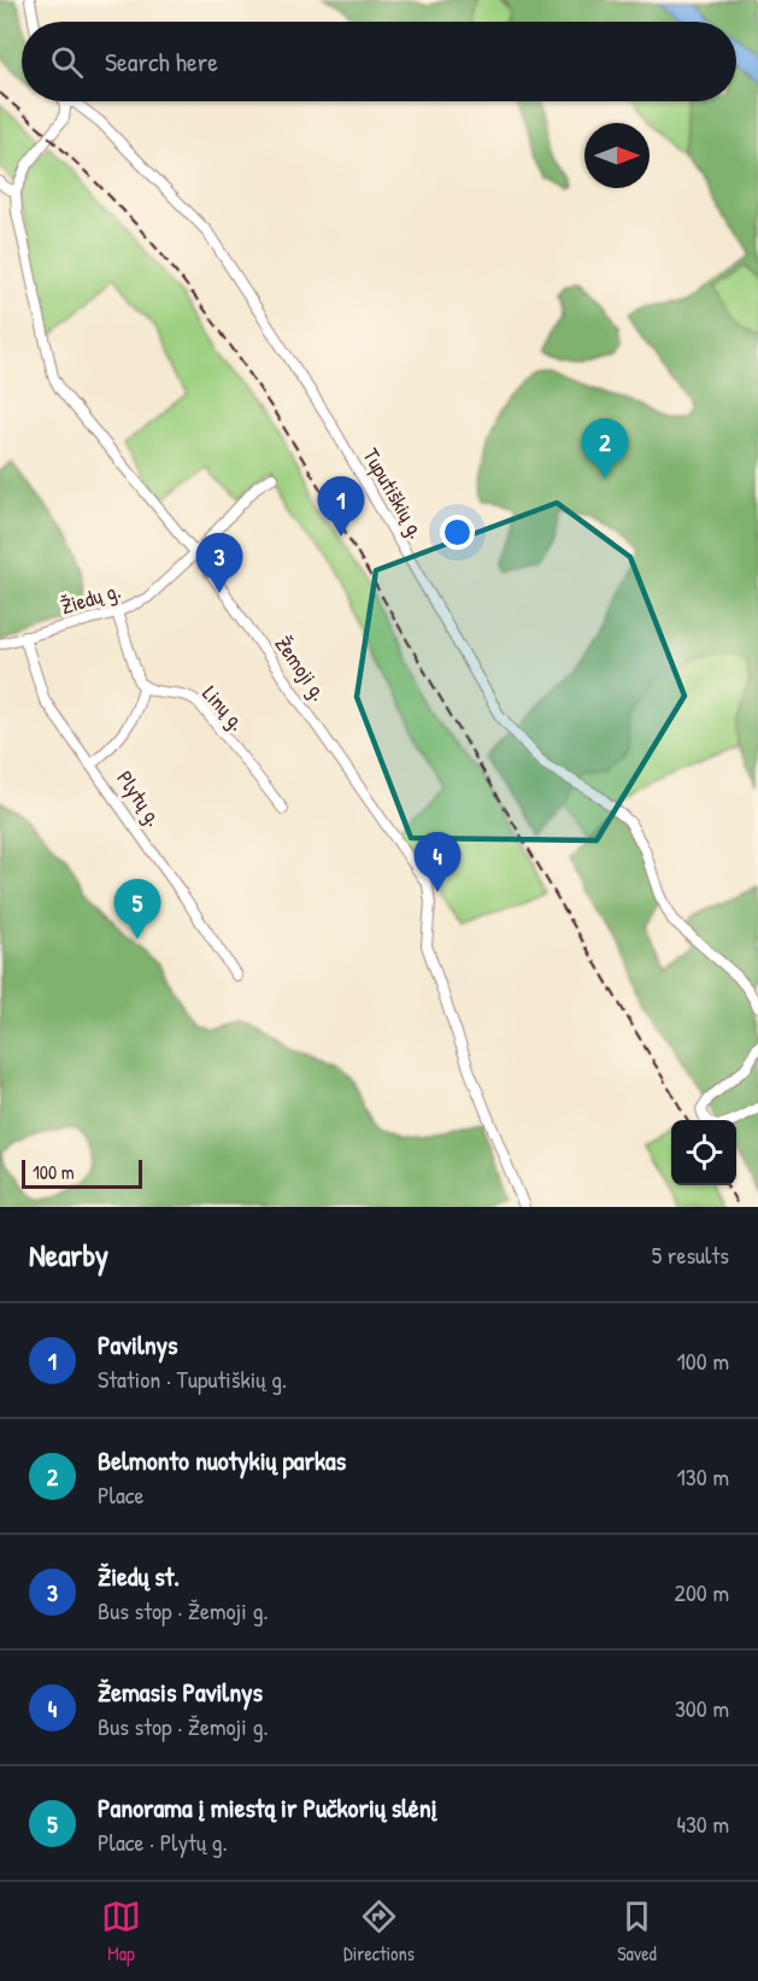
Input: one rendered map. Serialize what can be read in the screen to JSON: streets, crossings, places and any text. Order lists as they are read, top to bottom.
{
  "streets": {
    "street": [
      "Tuputiškių g.",
      "Žiedų g.",
      "Žemoji g.",
      "Linų g.",
      "Plytų g."
    ]
  },
  "crossings": [
    ["Žiedų g.", "Žemoji g."],
    ["Žiedų g.", "Plytų g."]
  ],
  "scale_bar": "100 m",
  "north": "right",
  "page": {
    "search": "Search here",
    "pins": [
      "2",
      "1",
      "3",
      "4",
      "5"
    ],
    "scale": "100 m",
    "heading": ["Nearby", "5 results"],
    "list": [
      {
        "mark": "1",
        "name": "Pavilnys",
        "note": "Station · Tuputiškių g.",
        "value": "100 m"
      },
      {
        "mark": "2",
        "name": "Belmonto nuotykių parkas",
        "note": "Place",
        "value": "130 m"
      },
      {
        "mark": "3",
        "name": "Žiedų st.",
        "note": "Bus stop · Žemoji g.",
        "value": "200 m"
      },
      {
        "mark": "4",
        "name": "Žemasis Pavilnys",
        "note": "Bus stop · Žemoji g.",
        "value": "300 m"
      },
      {
        "mark": "5",
        "name": "Panorama į miestą ir Pučkorių slėnį",
        "note": "Place · Plytų g.",
        "value": "430 m"
      }
    ],
    "nav": ["Map", "Directions", "Saved"]
  }
}
